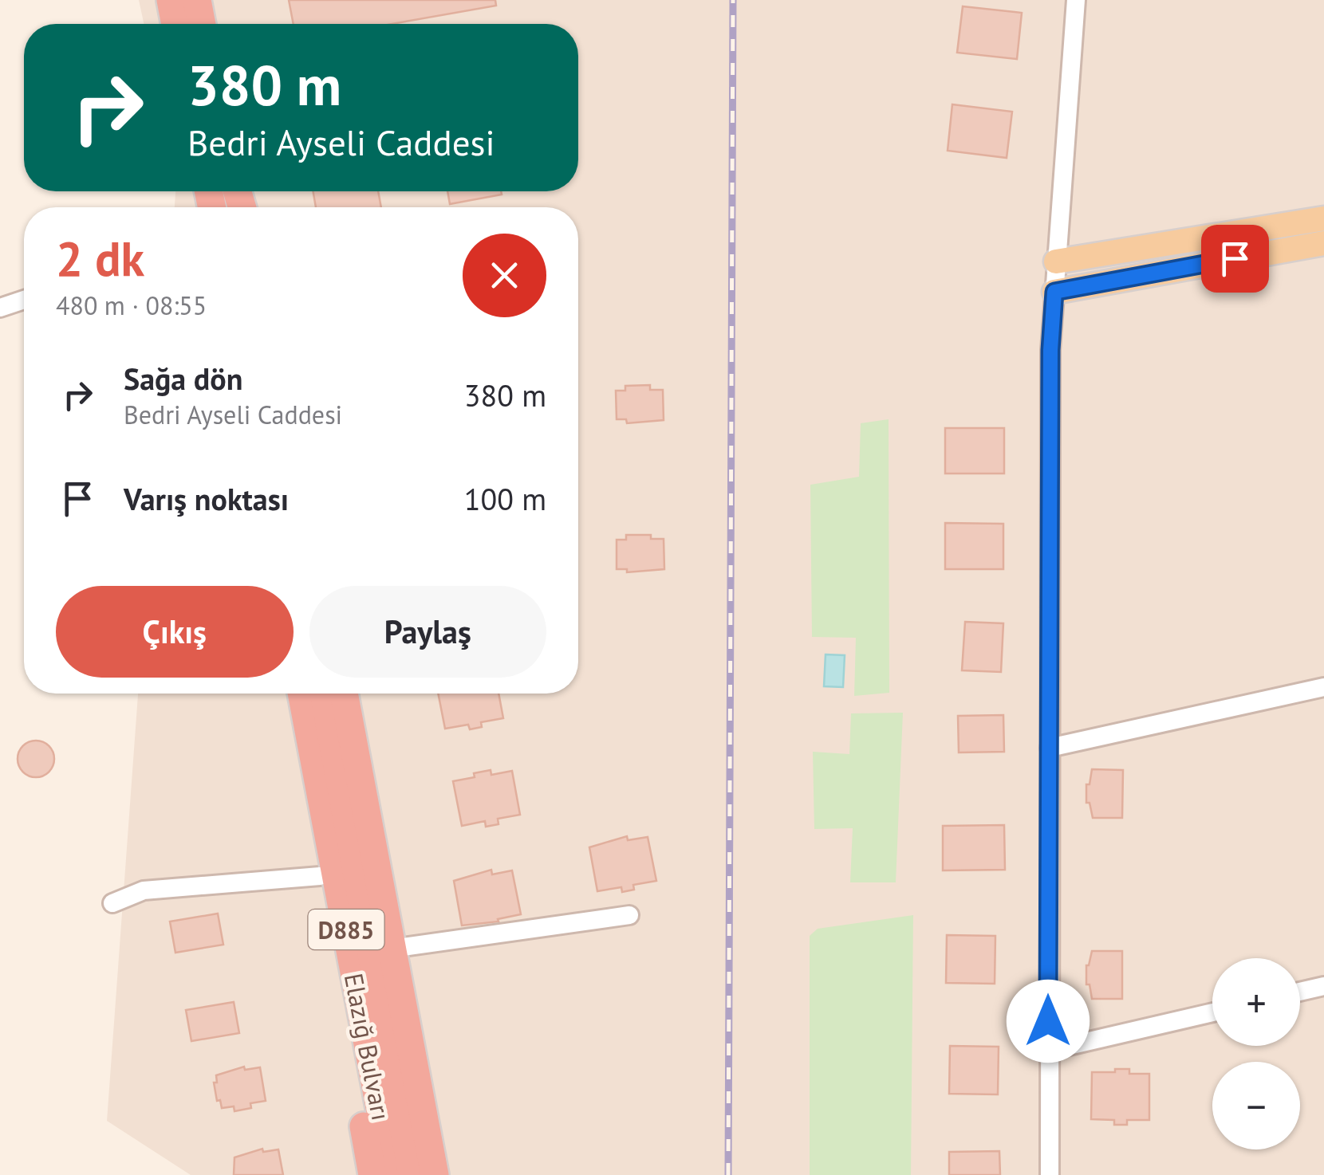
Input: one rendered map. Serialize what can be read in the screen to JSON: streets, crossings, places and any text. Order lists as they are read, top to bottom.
{
  "streets": {
    "highway": ["D885", "Elazığ Bulvarı"]
  },
  "page": {
    "turn": ["380 m", "Bedri Ayseli Caddesi"],
    "heading": ["2 dk", "480 m · 08:55"],
    "list": [
      {
        "name": "Sağa dön",
        "note": "Bedri Ayseli Caddesi",
        "value": "380 m"
      },
      {
        "name": "Varış noktası",
        "value": "100 m"
      }
    ],
    "buttons": ["Çıkış", "Paylaş"],
    "map_buttons": ["+", "−"]
  }
}
